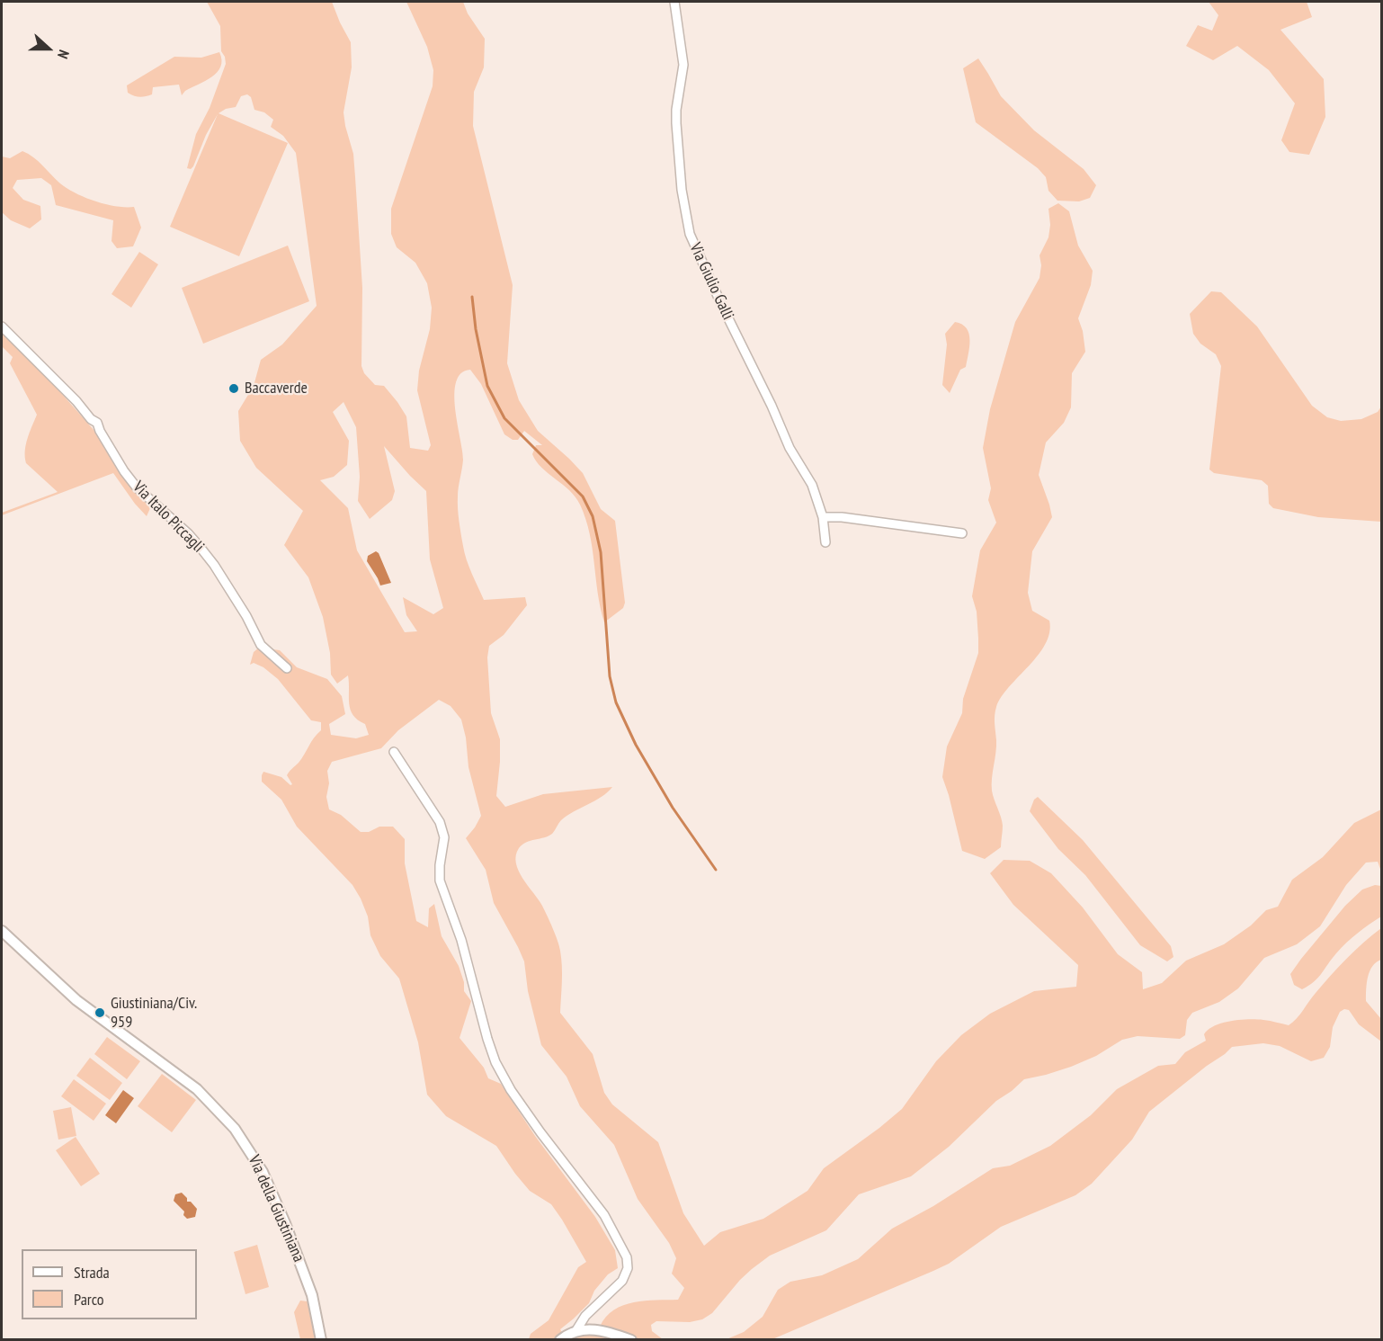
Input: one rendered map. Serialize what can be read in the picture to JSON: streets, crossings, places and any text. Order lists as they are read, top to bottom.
{
  "streets": {
    "street": ["Via Giulio Galli", "Via Italo Piccagli", "Via della Giustiniana"]
  },
  "places": ["Baccaverde", "Giustiniana/Civ. 959"],
  "legend": ["Strada", "Parco"],
  "north": "right"
}
